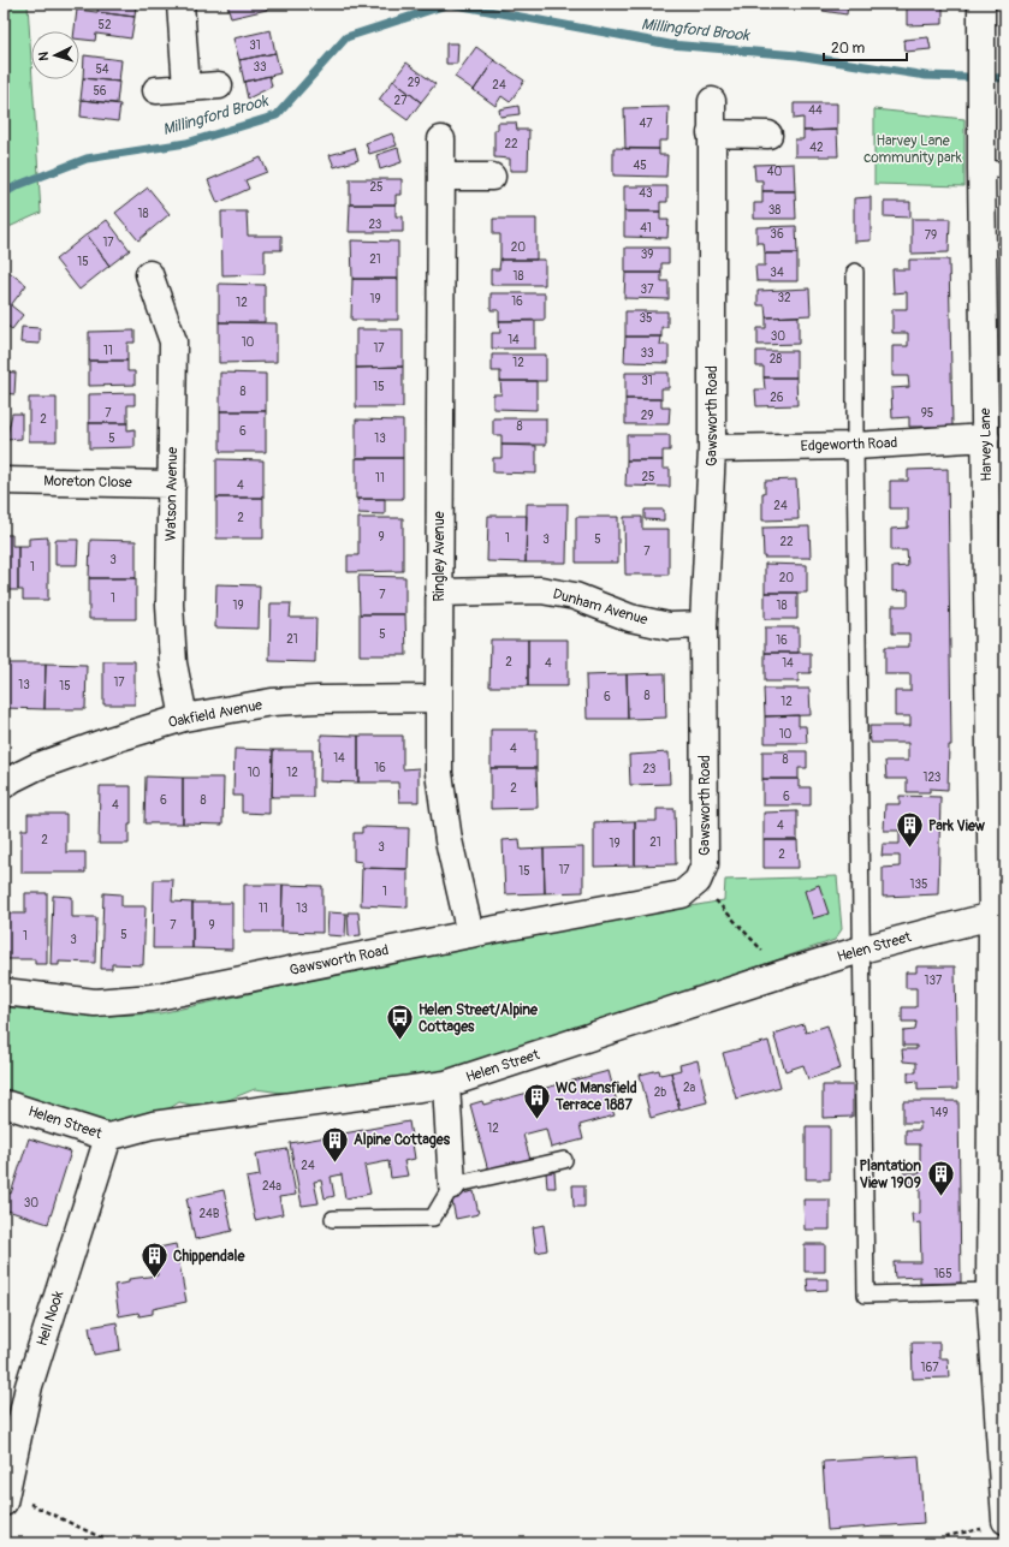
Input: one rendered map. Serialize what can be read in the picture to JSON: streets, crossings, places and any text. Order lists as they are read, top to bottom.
{
  "streets": {
    "street": [
      "Gawsworth Road",
      "Edgeworth Road",
      "Harvey Lane",
      "Moreton Close",
      "Watson Avenue",
      "Ringley Avenue",
      "Dunham Avenue",
      "Oakfield Avenue",
      "Helen Street",
      "Hell Nook"
    ]
  },
  "crossings": [
    ["Gawsworth Road", "Edgeworth Road"],
    ["Gawsworth Road", "Ringley Avenue"],
    ["Gawsworth Road", "Dunham Avenue"],
    ["Edgeworth Road", "Harvey Lane"],
    ["Harvey Lane", "Helen Street"],
    ["Moreton Close", "Watson Avenue"],
    ["Watson Avenue", "Oakfield Avenue"],
    ["Ringley Avenue", "Dunham Avenue"],
    ["Ringley Avenue", "Oakfield Avenue"],
    ["Helen Street", "Hell Nook"]
  ],
  "water": ["Millingford Brook"],
  "parks": ["Harvey Lane community park"],
  "places": {
    "building": [
      "Park View",
      "WC Mansfield Terrace 1887",
      "Alpine Cottages",
      "Plantation View 1909",
      "Chippendale"
    ],
    "bus stop": ["Helen Street/Alpine Cottages"]
  },
  "house_numbers": [
    "52",
    "31",
    "33",
    "54",
    "29",
    "24",
    "56",
    "27",
    "44",
    "47",
    "22",
    "42",
    "45",
    "40",
    "25",
    "43",
    "38",
    "18",
    "23",
    "41",
    "36",
    "79",
    "17",
    "20",
    "39",
    "21",
    "15",
    "34",
    "18",
    "37",
    "32",
    "19",
    "16",
    "12",
    "35",
    "30",
    "14",
    "10",
    "17",
    "11",
    "33",
    "28",
    "12",
    "31",
    "15",
    "8",
    "26",
    "7",
    "95",
    "29",
    "2",
    "8",
    "6",
    "5",
    "13",
    "25",
    "11",
    "4",
    "24",
    "2",
    "9",
    "1",
    "3",
    "5",
    "22",
    "7",
    "3",
    "1",
    "20",
    "7",
    "1",
    "19",
    "18",
    "5",
    "21",
    "16",
    "2",
    "4",
    "14",
    "17",
    "13",
    "15",
    "8",
    "6",
    "12",
    "10",
    "4",
    "14",
    "8",
    "16",
    "23",
    "10",
    "12",
    "123",
    "2",
    "6",
    "6",
    "8",
    "4",
    "4",
    "2",
    "21",
    "19",
    "3",
    "2",
    "17",
    "15",
    "135",
    "1",
    "11",
    "13",
    "7",
    "9",
    "5",
    "1",
    "3",
    "137",
    "2a",
    "2b",
    "149",
    "12",
    "24",
    "24a",
    "30",
    "24B",
    "165",
    "167"
  ],
  "scale_bar": "20 m",
  "north": "left"
}
